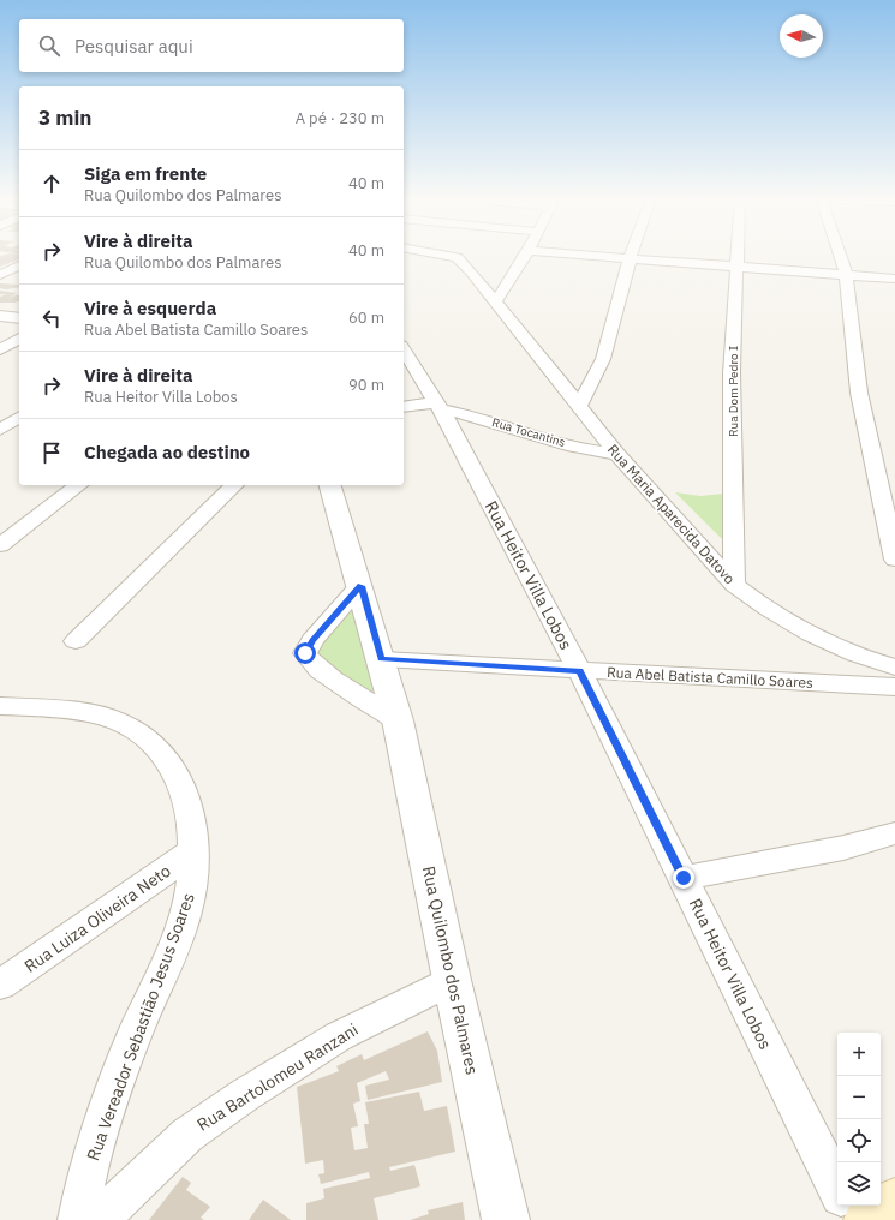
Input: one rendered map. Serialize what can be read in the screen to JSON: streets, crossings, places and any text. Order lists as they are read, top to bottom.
{
  "streets": {
    "street": [
      "Rua Dom Pedro I",
      "Rua Tocantins",
      "Rua Maria Aparecida Datovo",
      "Rua Heitor Villa Lobos",
      "Rua Abel Batista Camillo Soares",
      "Rua Luiza Oliveira Neto",
      "Rua Quilombo dos Palmares",
      "Rua Vereador Sebastião Jesus Soares",
      "Rua Bartolomeu Ranzani"
    ]
  },
  "crossings": [
    ["Rua Dom Pedro I", "Rua Maria Aparecida Datovo"],
    ["Rua Tocantins", "Rua Maria Aparecida Datovo"],
    ["Rua Tocantins", "Rua Heitor Villa Lobos"],
    ["Rua Heitor Villa Lobos", "Rua Abel Batista Camillo Soares"],
    ["Rua Abel Batista Camillo Soares", "Rua Quilombo dos Palmares"],
    ["Rua Luiza Oliveira Neto", "Rua Vereador Sebastião Jesus Soares"],
    ["Rua Quilombo dos Palmares", "Rua Bartolomeu Ranzani"]
  ],
  "north": "left",
  "page": {
    "search": "Pesquisar aqui",
    "heading": ["3 min", "A pé · 230 m"],
    "list": [
      ["Siga em frente", "Rua Quilombo dos Palmares", "40 m"],
      ["Vire à direita", "Rua Quilombo dos Palmares", "40 m"],
      ["Vire à esquerda", "Rua Abel Batista Camillo Soares", "60 m"],
      ["Vire à direita", "Rua Heitor Villa Lobos", "90 m"],
      "Chegada ao destino"
    ],
    "map_buttons": ["+", "−"]
  }
}
